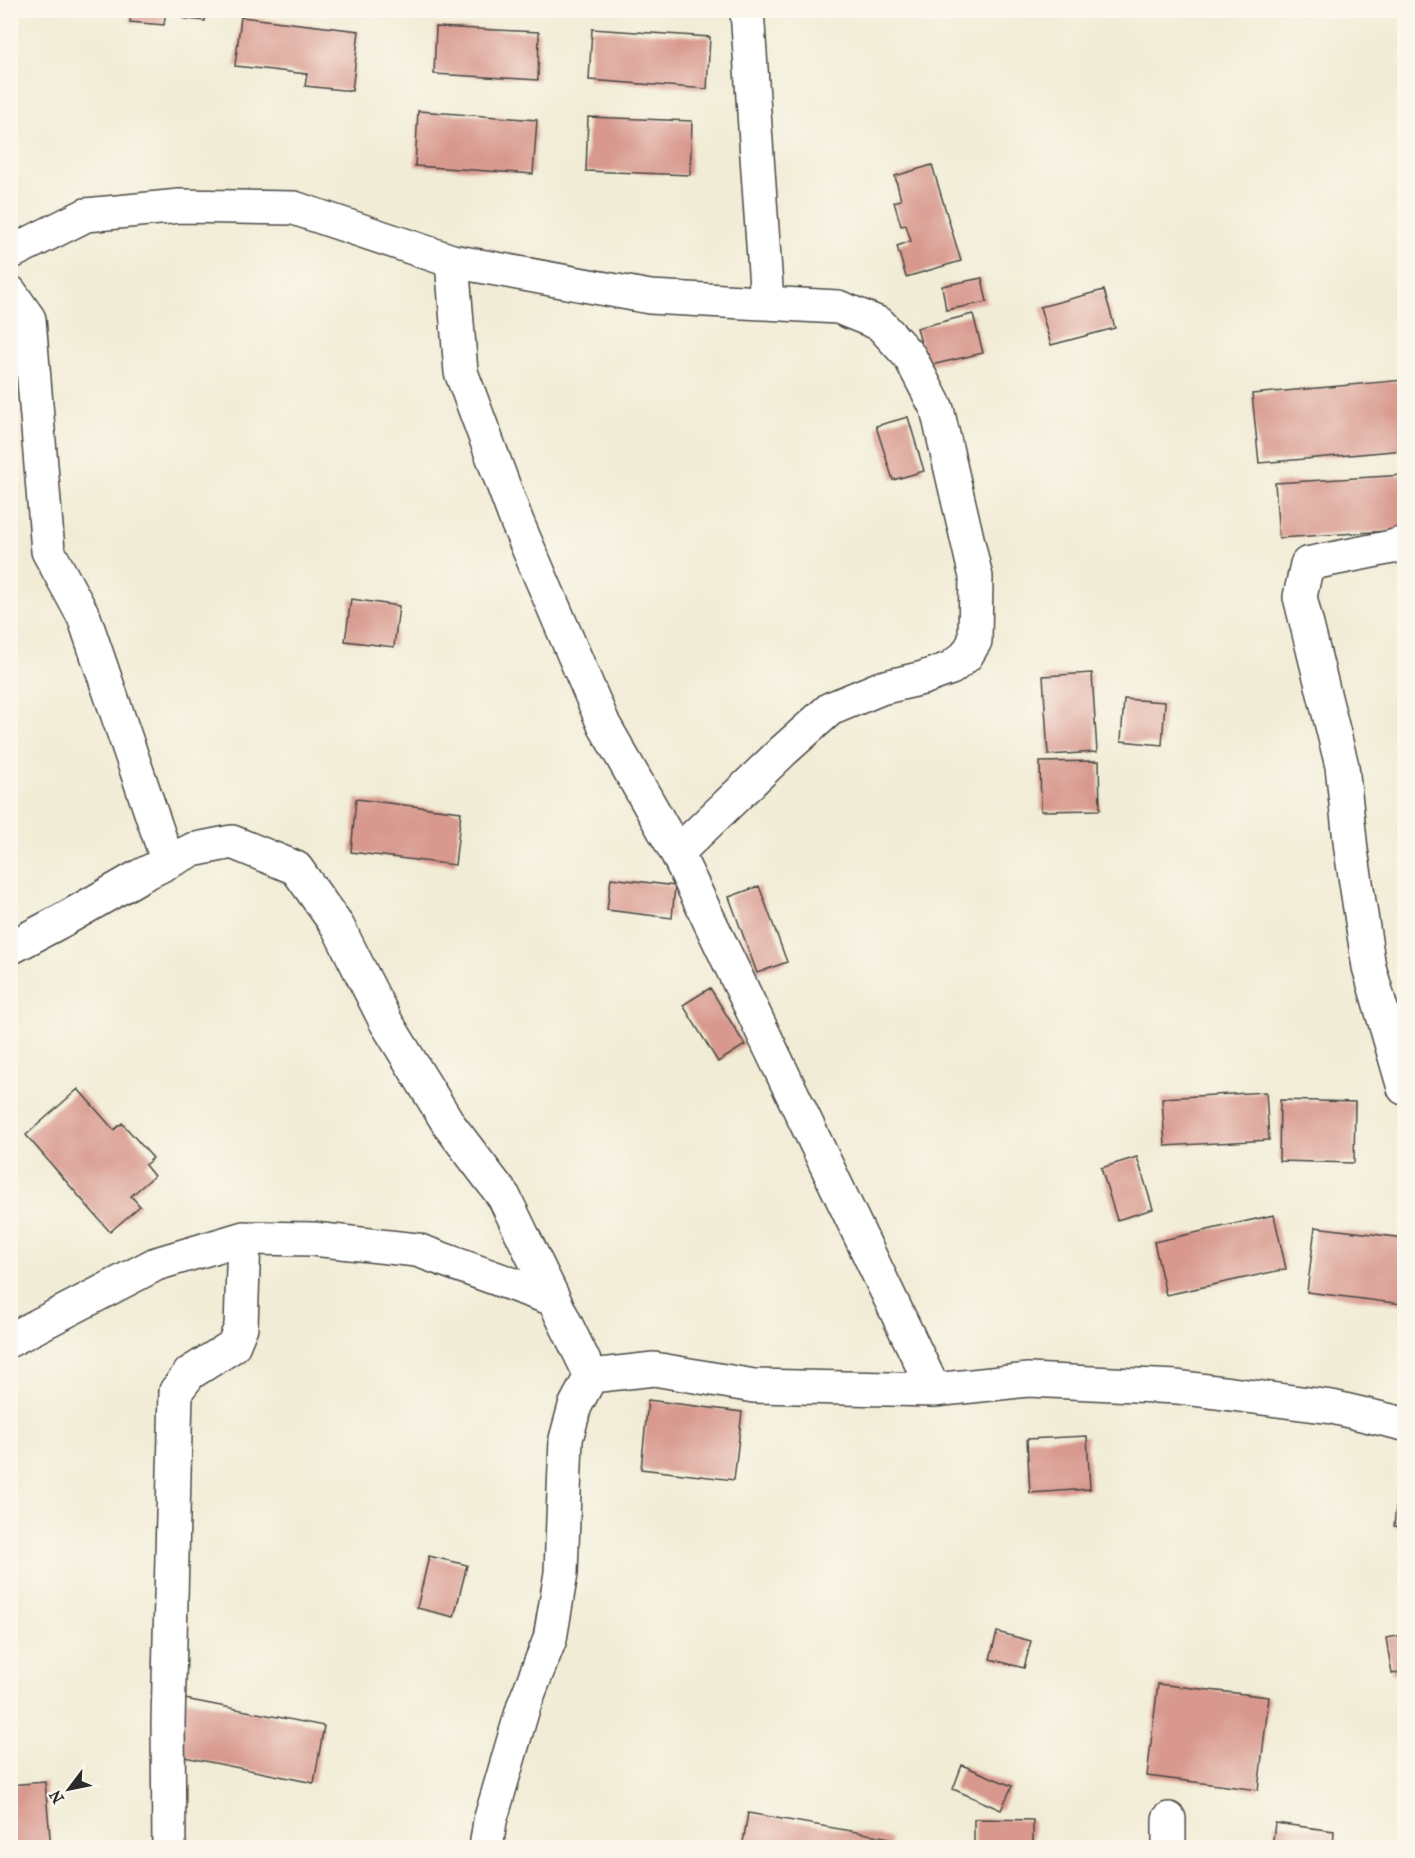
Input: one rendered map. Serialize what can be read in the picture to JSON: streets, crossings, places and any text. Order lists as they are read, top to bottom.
{
  "north": "bottom left"
}
